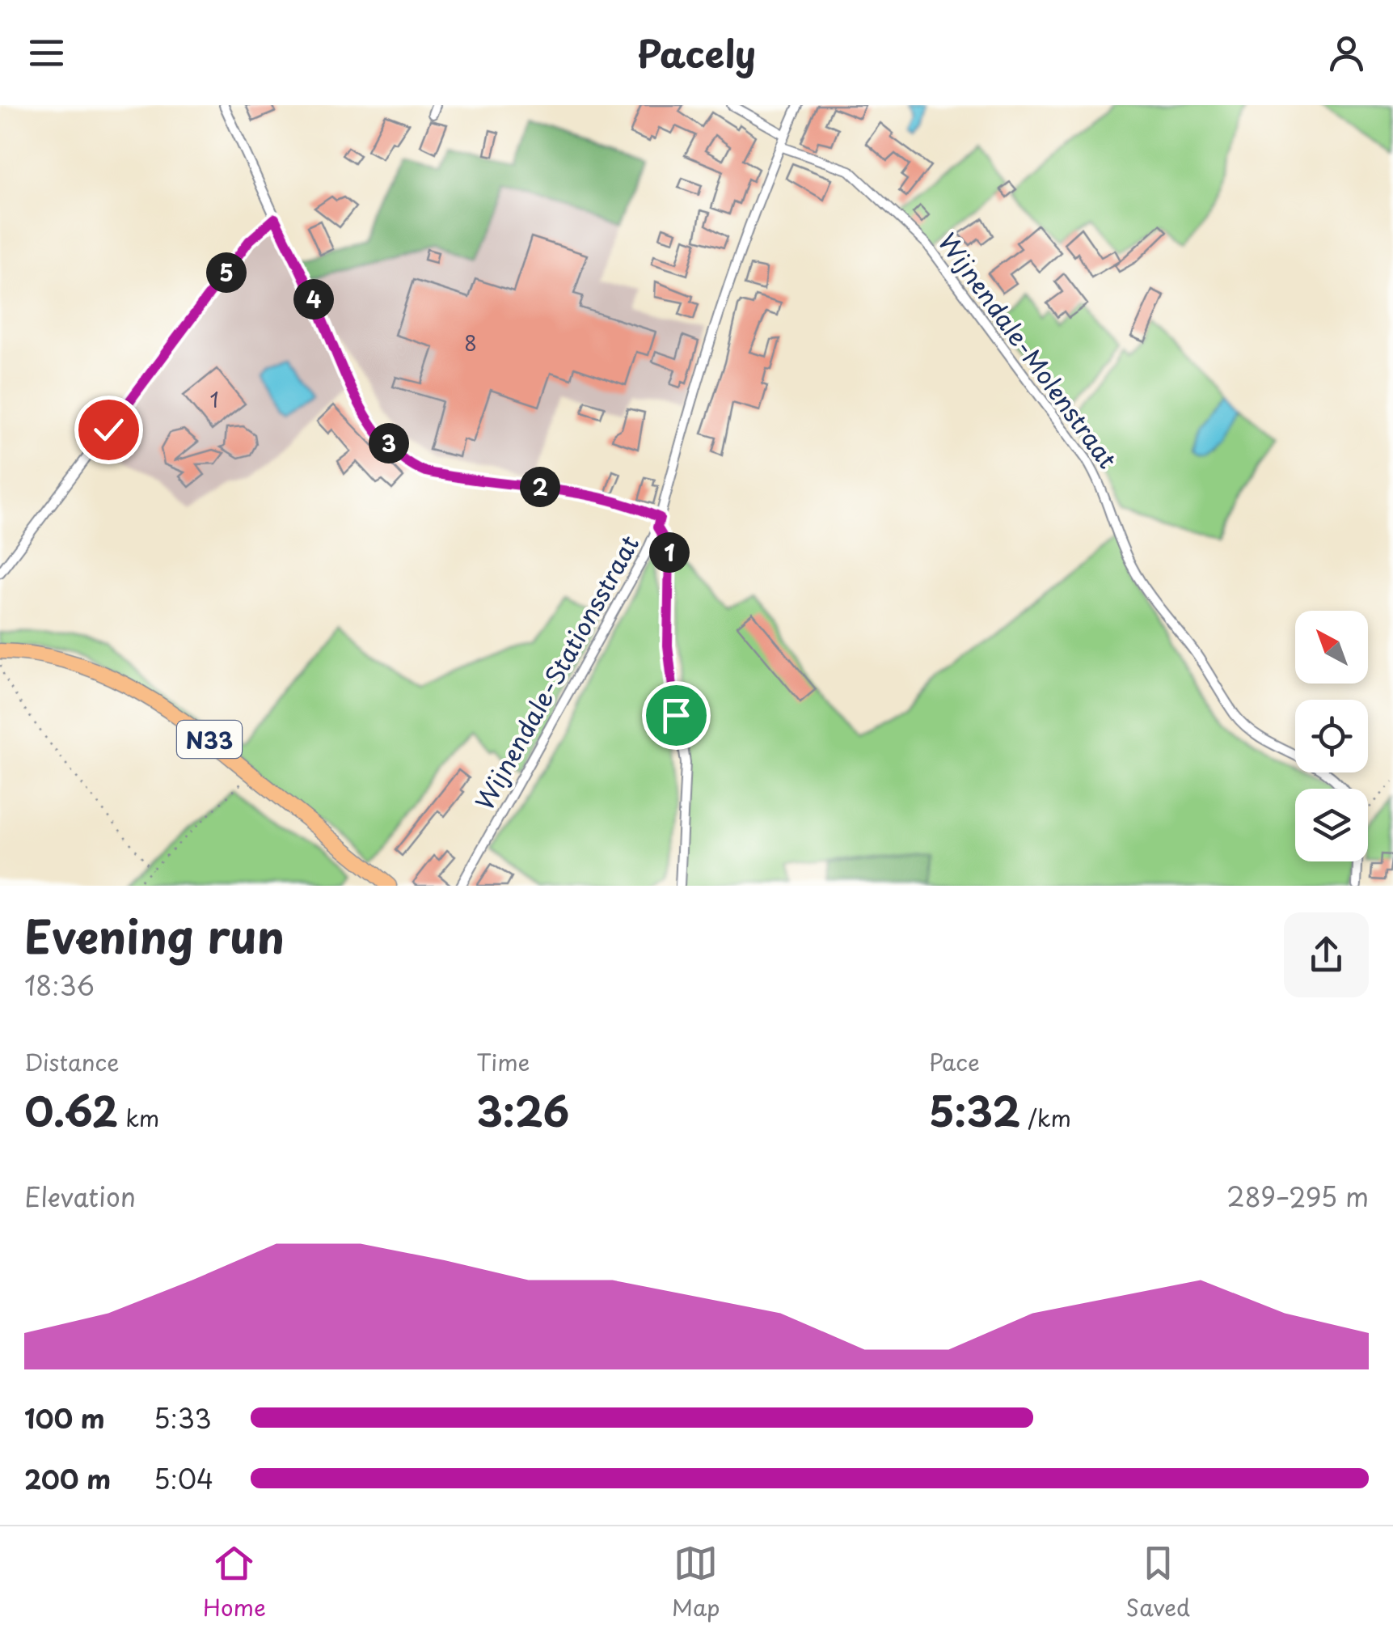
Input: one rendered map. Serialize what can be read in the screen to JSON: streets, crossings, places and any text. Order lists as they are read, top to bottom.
{
  "streets": {
    "main road": ["N33"],
    "street": ["Wijnendale-Molenstraat", "Wijnendale-Stationsstraat"]
  },
  "crossings": [
    ["Wijnendale-Molenstraat", "Wijnendale-Stationsstraat"]
  ],
  "house_numbers": ["8", "1"],
  "north": "top left",
  "page": {
    "header": "Pacely",
    "pins": [
      "5",
      "4",
      "3",
      "2",
      "1"
    ],
    "heading": ["Evening run", "18:36"],
    "stats": [
      ["Distance", "0.62 km"],
      ["Time", "3:26"],
      ["Pace", "5:32 /km"]
    ],
    "chart": ["Elevation", "289–295 m"],
    "list": [
      {
        "name": "100 m",
        "note": "5:33"
      },
      {
        "name": "200 m",
        "note": "5:04"
      }
    ],
    "tabs": ["Home", "Map", "Saved"]
  }
}
